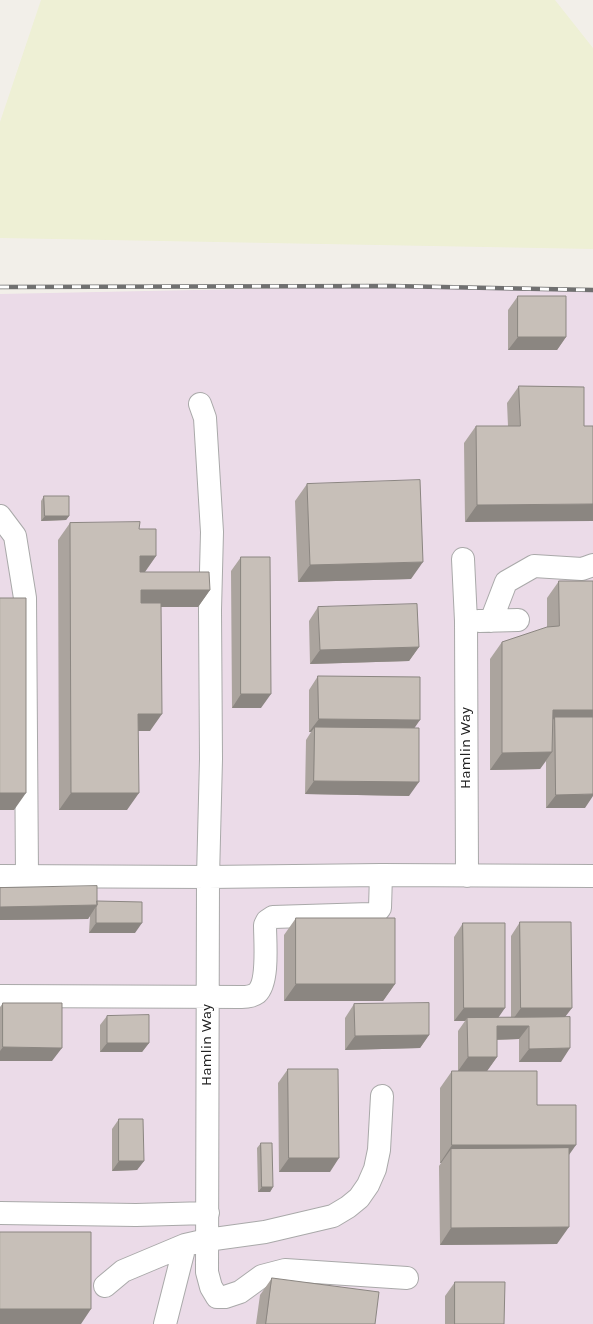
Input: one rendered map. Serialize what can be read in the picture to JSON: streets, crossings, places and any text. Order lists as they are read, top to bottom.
{
  "streets": {
    "street": ["Hamlin Way"]
  }
}
